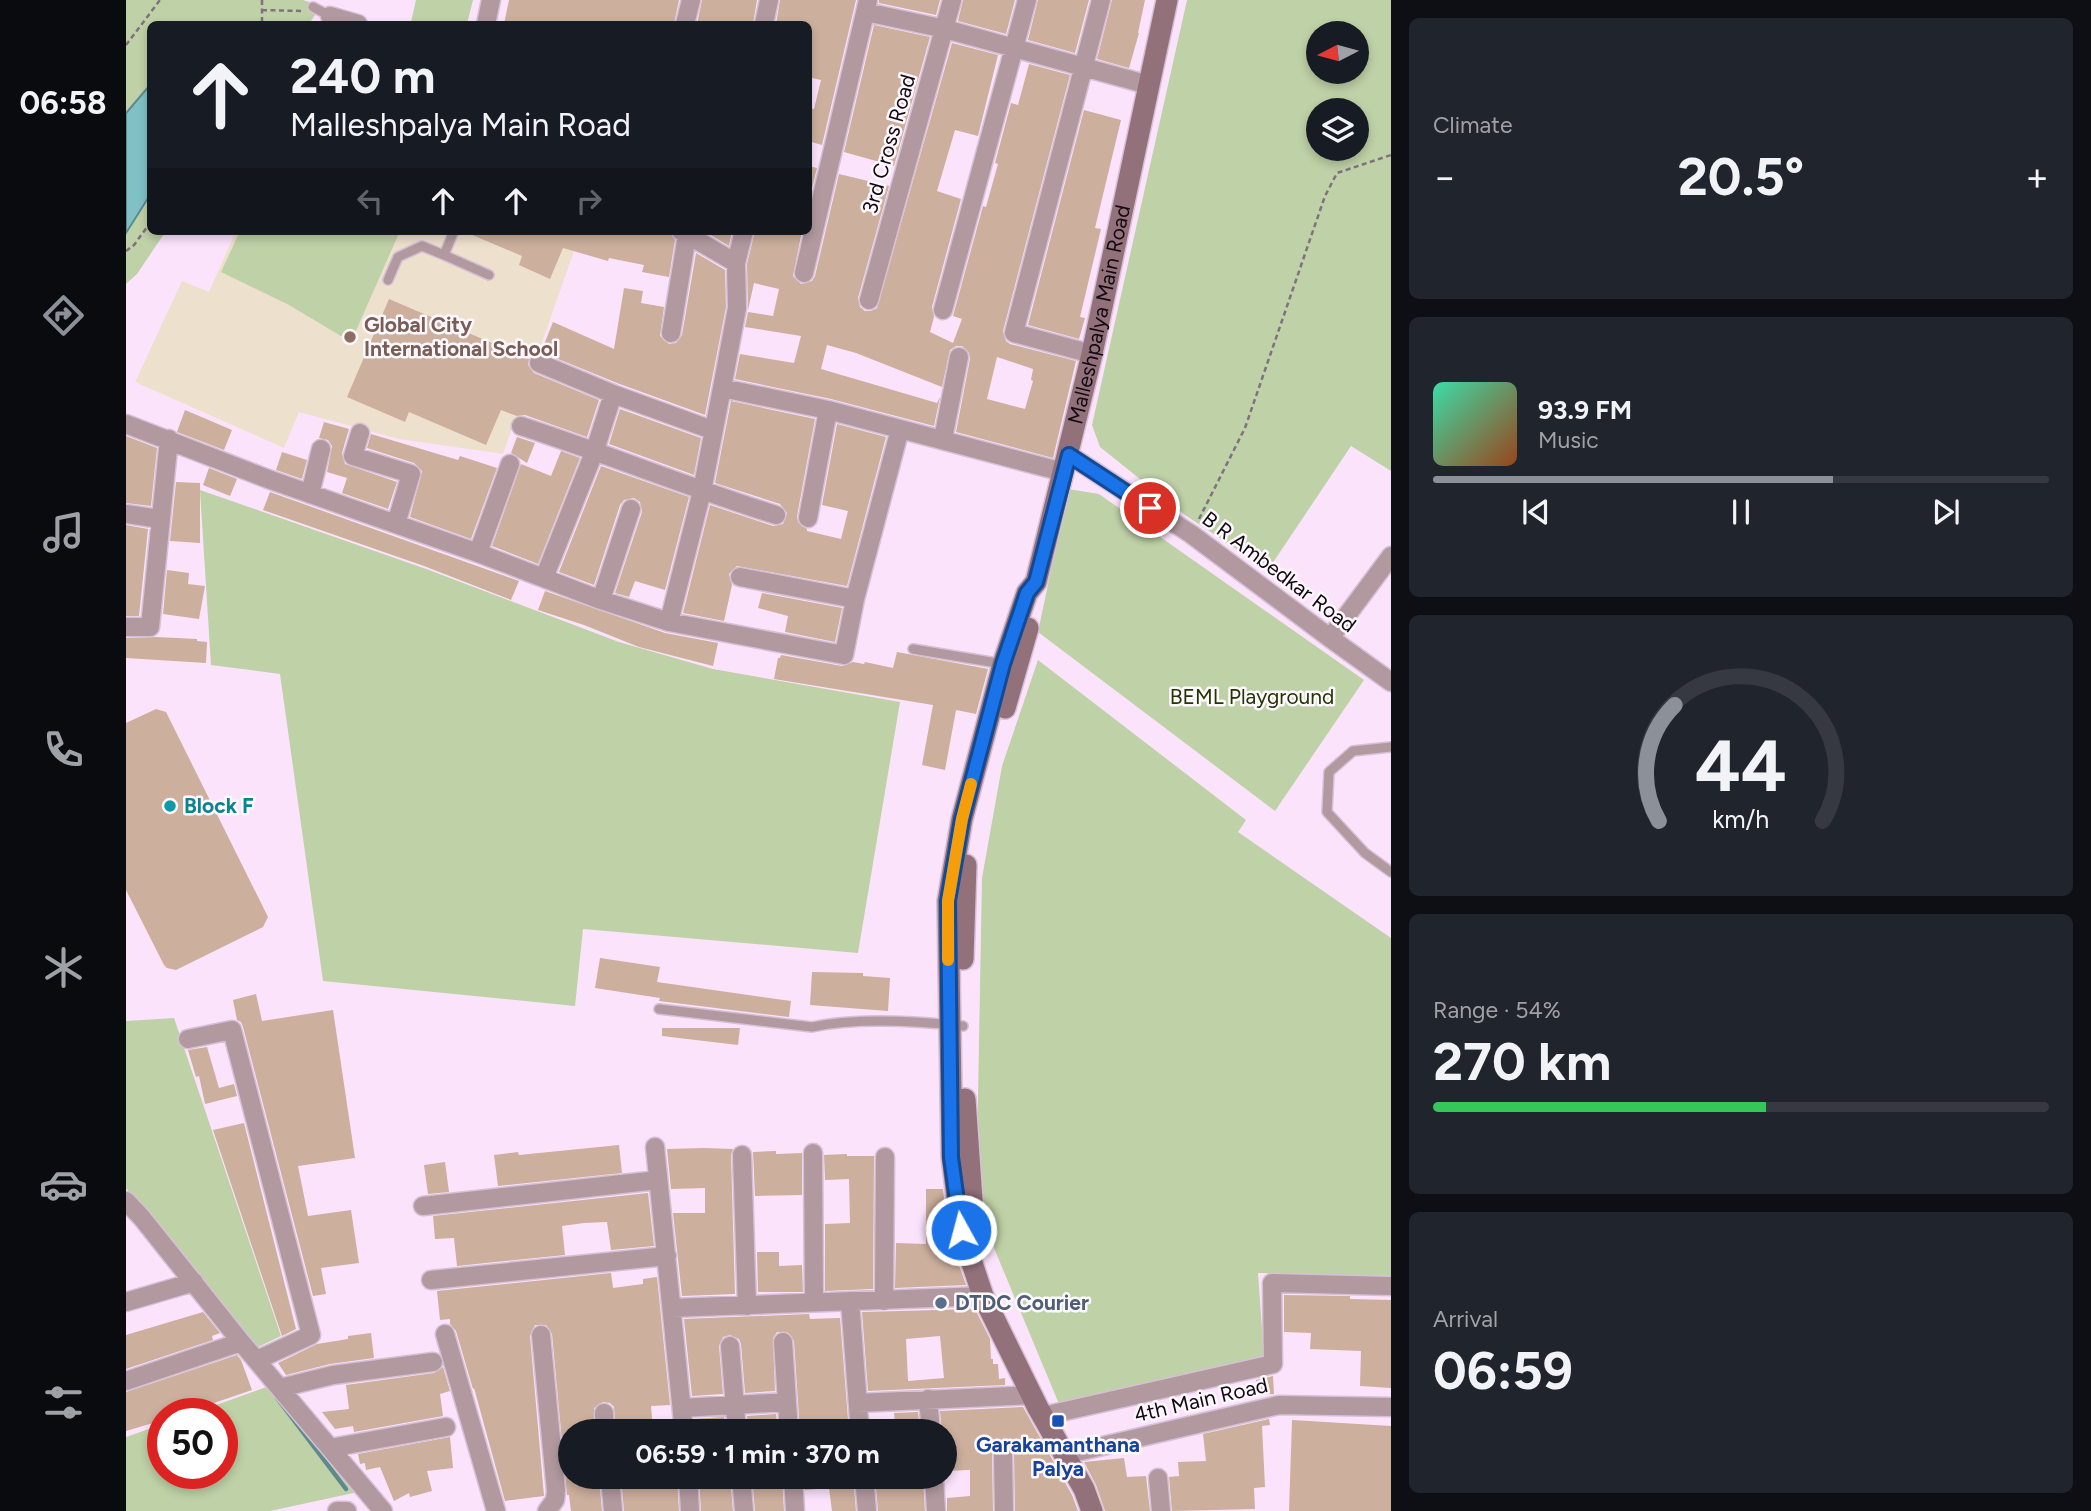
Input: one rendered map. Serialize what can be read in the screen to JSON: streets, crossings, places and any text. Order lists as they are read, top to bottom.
{
  "streets": {
    "main road": ["Malleshpalya Main Road"],
    "street": ["3rd Cross Road", "B R Ambedkar Road", "4th Main Road"]
  },
  "crossings": [
    ["Malleshpalya Main Road", "B R Ambedkar Road"]
  ],
  "parks": ["BEML Playground"],
  "places": {
    "other": ["Global City International School", "Block F", "DTDC Courier"],
    "transit": ["Garakamanthana Palya"]
  },
  "north": "left",
  "page": {
    "tabs": "06:58",
    "tile": [
      "Climate",
      ["Range · 54%", "270 km"],
      ["Arrival", "06:59"]
    ],
    "turn": ["240 m", "Malleshpalya Main Road"],
    "heat": ["−", "20.5°", "+"],
    "song": ["93.9 FM", "Music"],
    "limit": "50",
    "trip": "06:59 · 1 min · 370 m",
    "gauge": ["44", "km/h"]
  }
}
